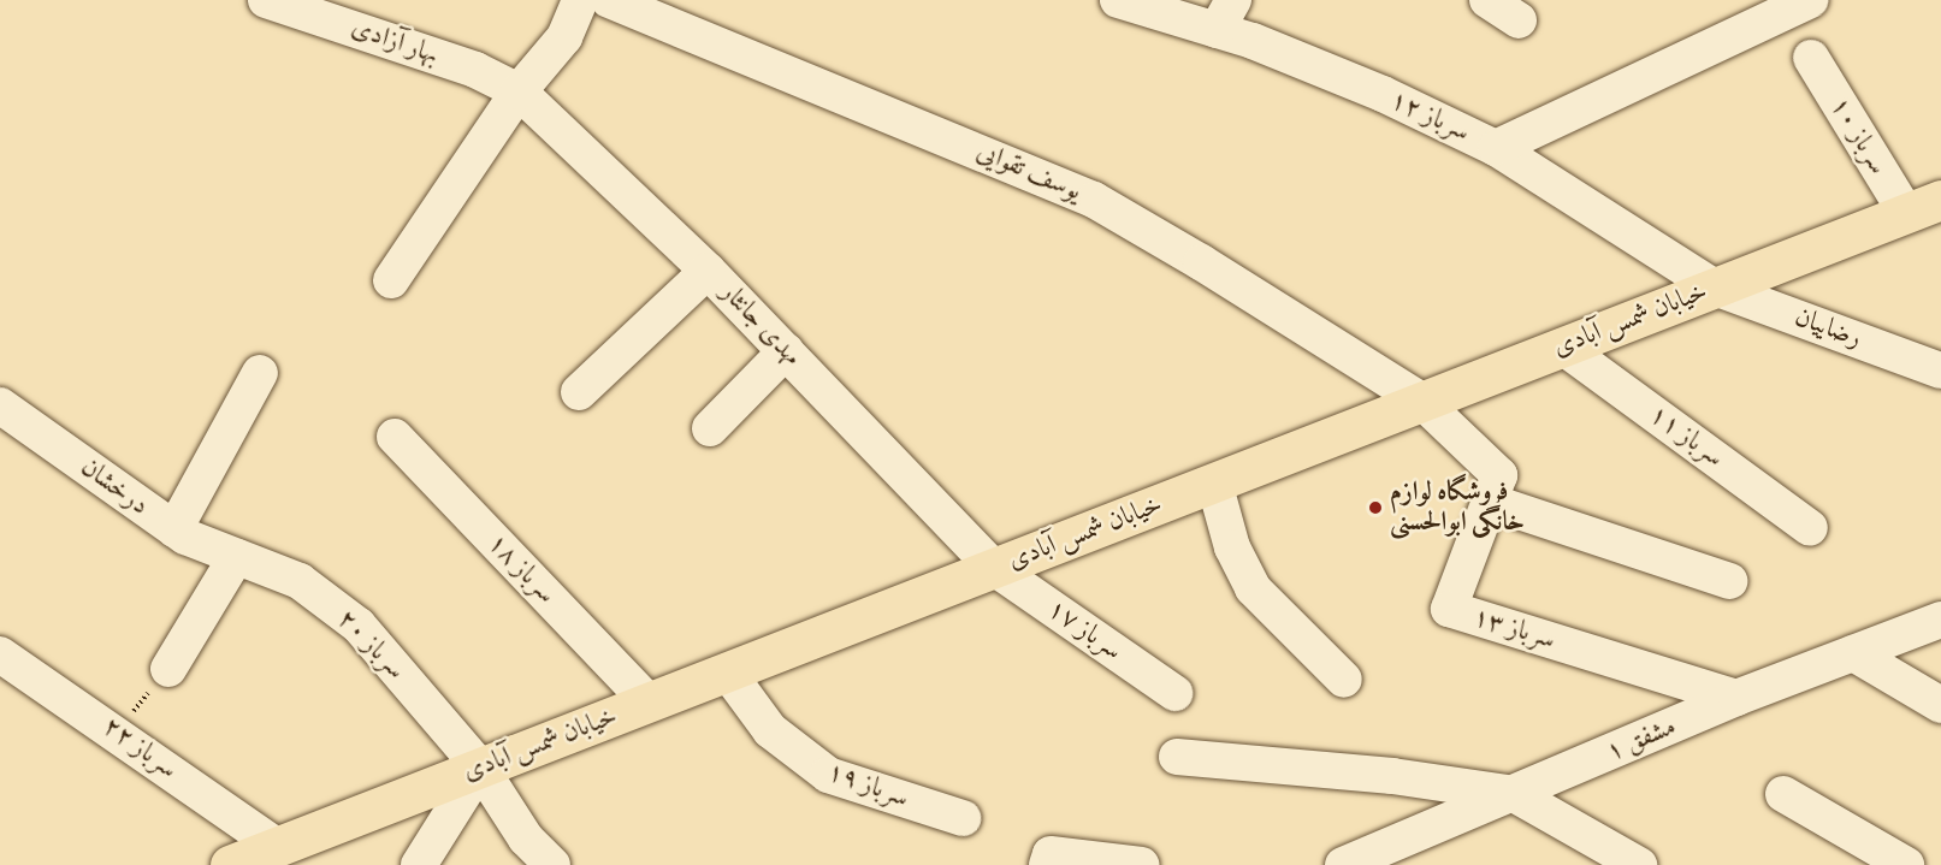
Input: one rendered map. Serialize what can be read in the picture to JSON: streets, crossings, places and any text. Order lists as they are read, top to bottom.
{
  "streets": {
    "main road": ["خیابان شمس آبادی"],
    "street": [
      "بهار آزادی",
      "سرباز ۱۲",
      "سرباز ۱۰",
      "یوسف تقوایی",
      "مهدی جانثار",
      "رضاییان",
      "سرباز ۱۱",
      "درخشان",
      "سرباز ۱۸",
      "سرباز ۱۳",
      "سرباز ۱۷",
      "سرباز ۲۰",
      "مشفق ۱",
      "سرباز ۲۲",
      "سرباز ۱۹"
    ]
  },
  "crossings": [
    ["بهار آزادی", "مهدی جانثار"],
    ["سرباز ۱۲", "خیابان شمس آبادی"],
    ["سرباز ۱۲", "رضاییان"],
    ["سرباز ۱۰", "خیابان شمس آبادی"],
    ["یوسف تقوایی", "خیابان شمس آبادی"],
    ["یوسف تقوایی", "سرباز ۱۳"],
    ["خیابان شمس آبادی", "مهدی جانثار"],
    ["خیابان شمس آبادی", "رضاییان"],
    ["خیابان شمس آبادی", "سرباز ۱۱"],
    ["خیابان شمس آبادی", "سرباز ۱۸"],
    ["خیابان شمس آبادی", "سرباز ۱۳"],
    ["خیابان شمس آبادی", "سرباز ۱۷"],
    ["خیابان شمس آبادی", "سرباز ۲۰"],
    ["خیابان شمس آبادی", "سرباز ۲۲"],
    ["خیابان شمس آبادی", "سرباز ۱۹"],
    ["مهدی جانثار", "سرباز ۱۷"],
    ["درخشان", "سرباز ۲۰"],
    ["سرباز ۱۳", "مشفق ۱"]
  ],
  "places": ["فروشگاه لوازم خانگی ابوالحسنی"]
}
